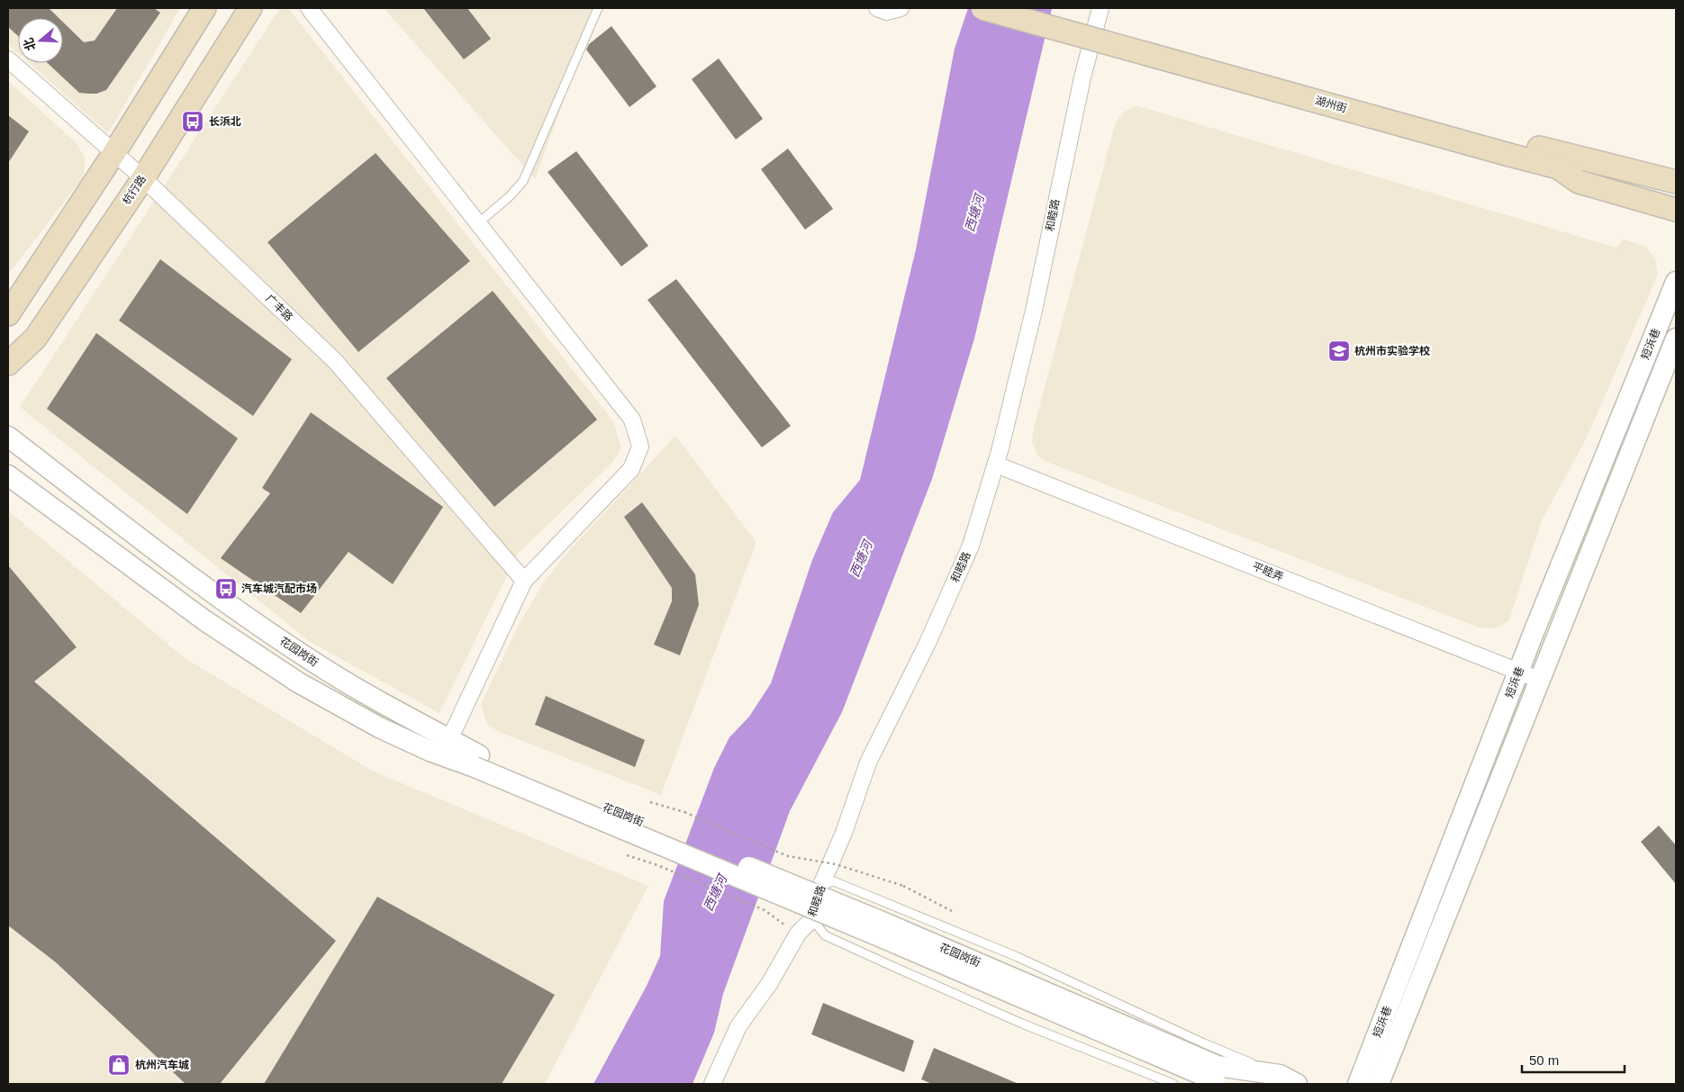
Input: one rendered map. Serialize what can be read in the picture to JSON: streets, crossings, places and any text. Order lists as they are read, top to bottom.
{
  "streets": {
    "main road": ["湖州街", "杭行路"],
    "street": [
      "和睦路",
      "广丰路",
      "短浜巷",
      "平睦弄",
      "花园岗街"
    ]
  },
  "crossings": [
    ["杭行路", "广丰路"],
    ["和睦路", "平睦弄"],
    ["短浜巷", "平睦弄"]
  ],
  "water": ["西塘河"],
  "places": {
    "bus stop": ["长浜北", "汽车城汽配市场"],
    "school or university": ["杭州市实验学校"],
    "shop": ["杭州汽车城"]
  },
  "scale_bar": "50 m",
  "north": "left"
}
